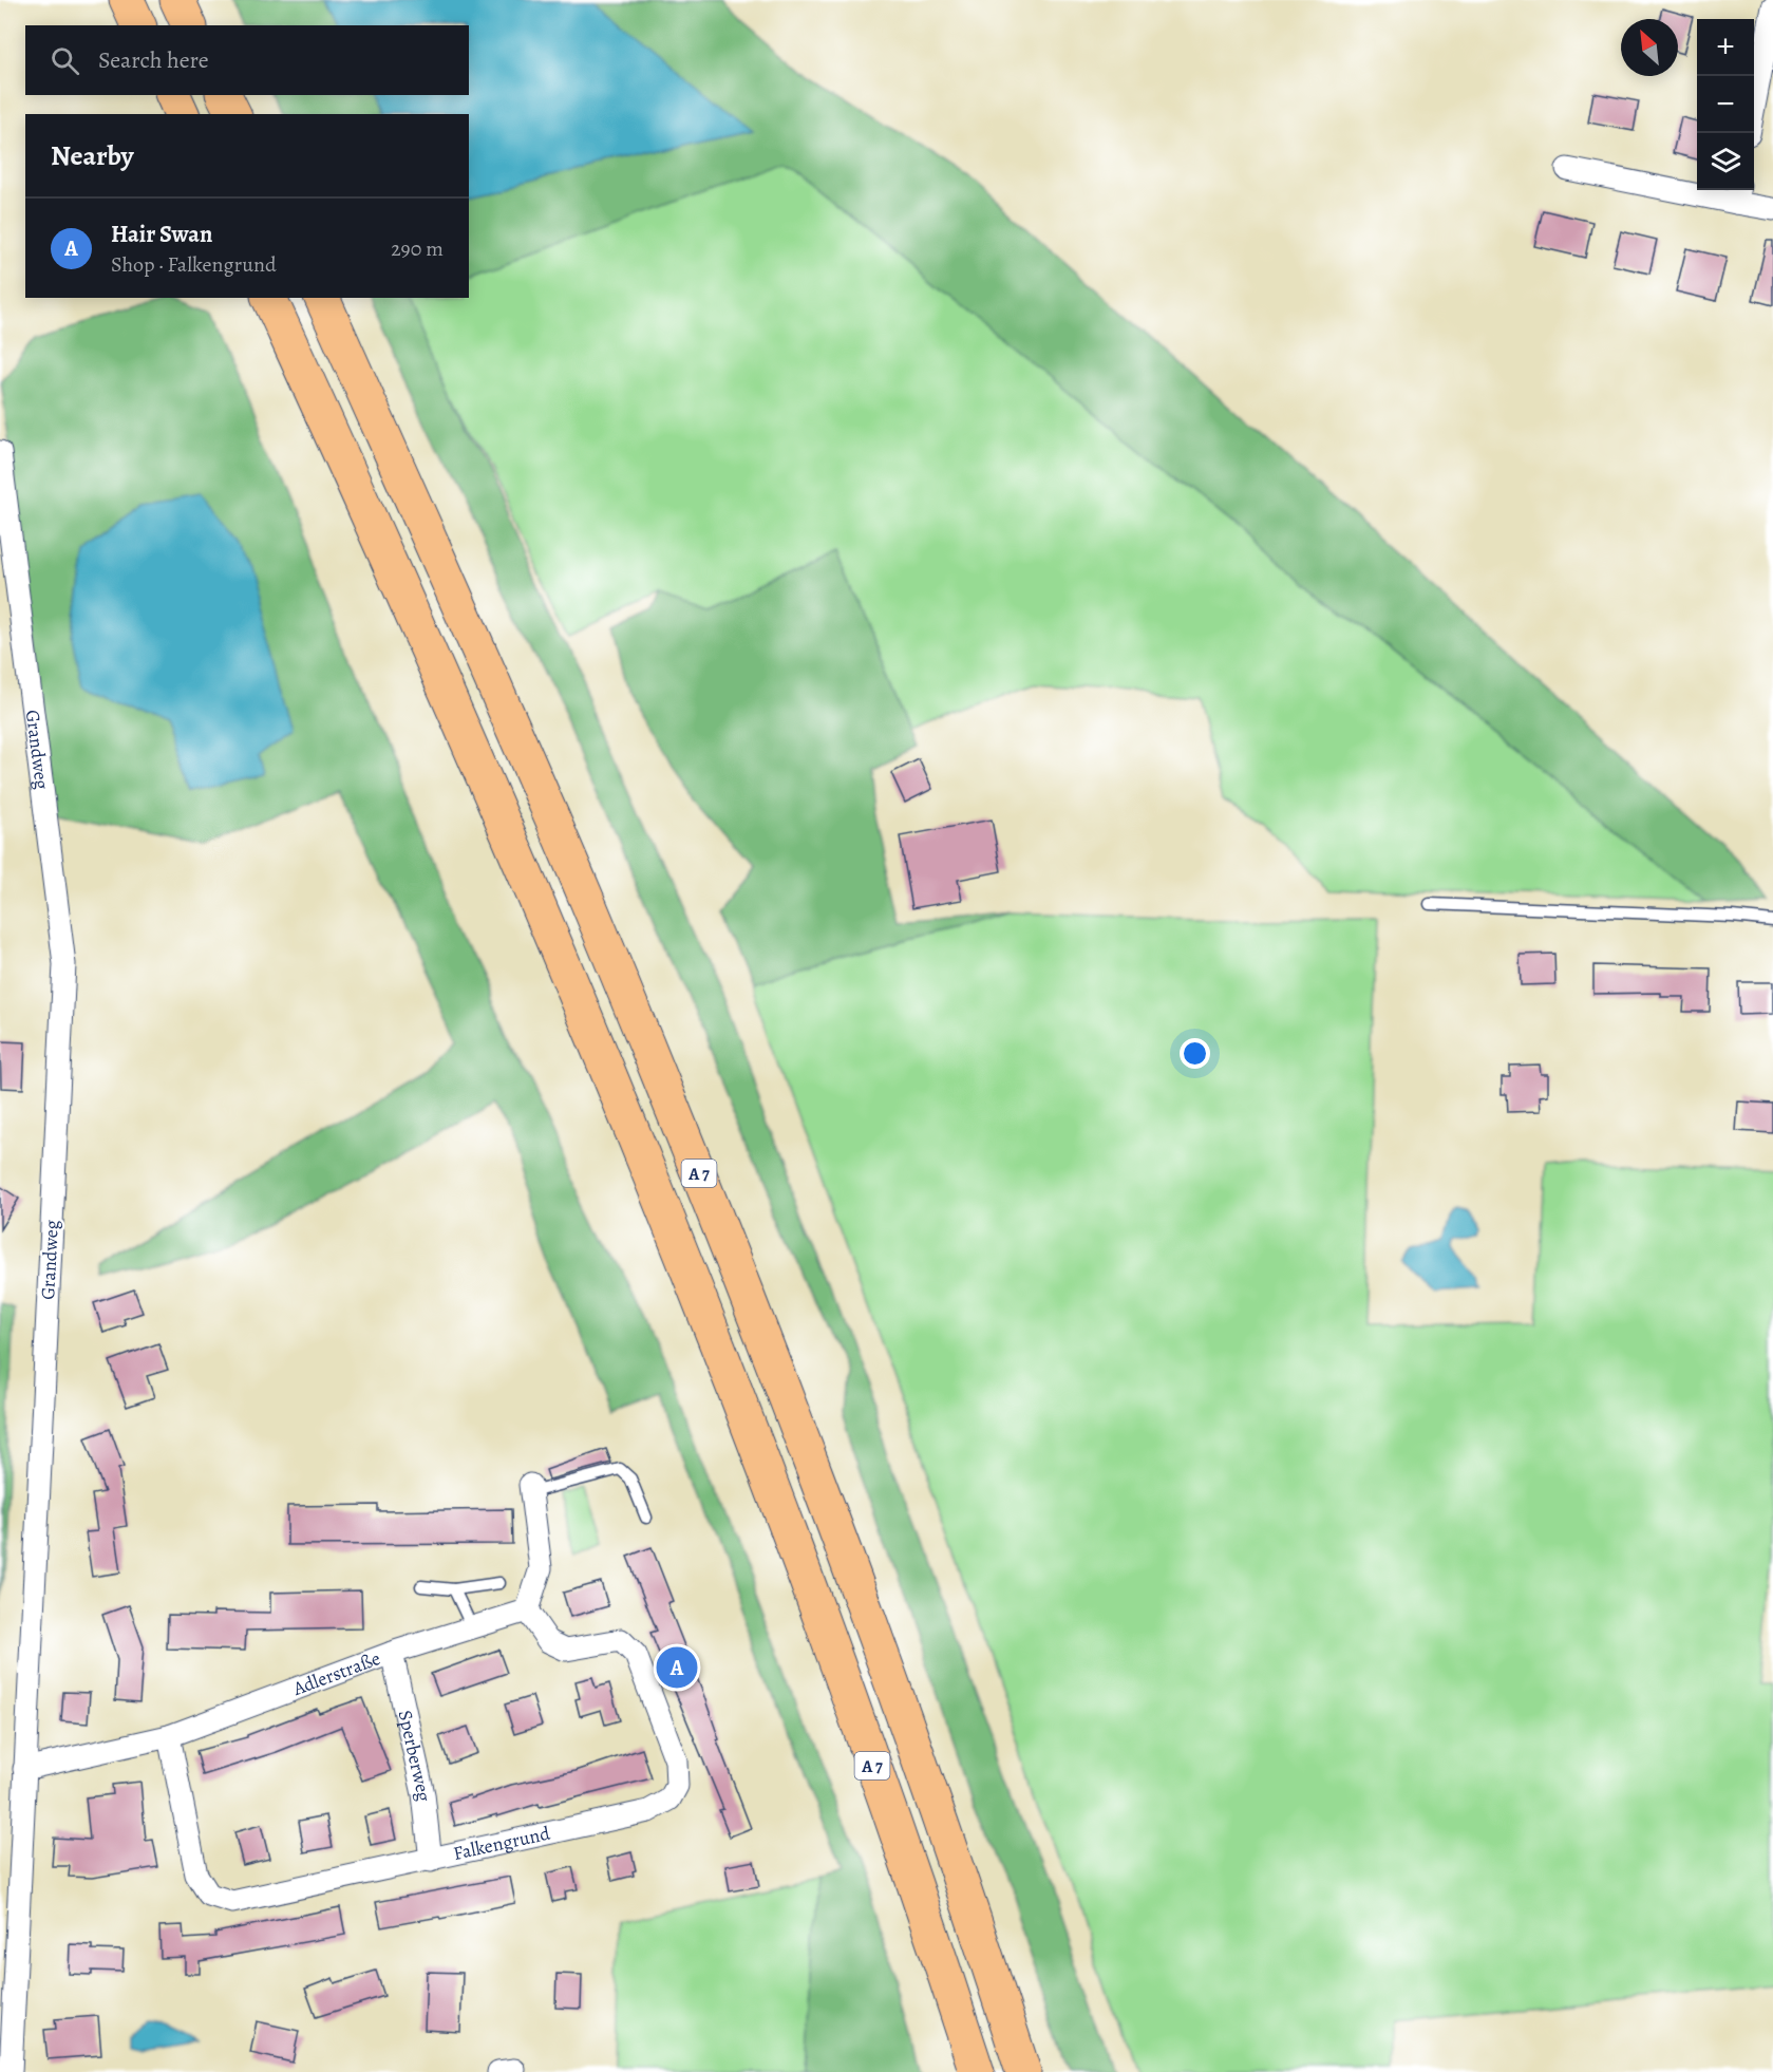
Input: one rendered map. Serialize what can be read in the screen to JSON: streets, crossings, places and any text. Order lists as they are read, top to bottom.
{
  "streets": {
    "highway": ["A 7"],
    "street": [
      "Grandweg",
      "Adlerstraße",
      "Sperberweg",
      "Falkengrund"
    ]
  },
  "crossings": [
    ["Grandweg", "Adlerstraße"],
    ["Adlerstraße", "Sperberweg"],
    ["Adlerstraße", "Falkengrund"],
    ["Sperberweg", "Falkengrund"]
  ],
  "north": "top left",
  "page": {
    "map_buttons": ["+", "−"],
    "search": "Search here",
    "heading": "Nearby",
    "list": [
      {
        "mark": "A",
        "name": "Hair Swan",
        "note": "Shop · Falkengrund",
        "value": "290 m"
      }
    ],
    "pins": "A"
  }
}
